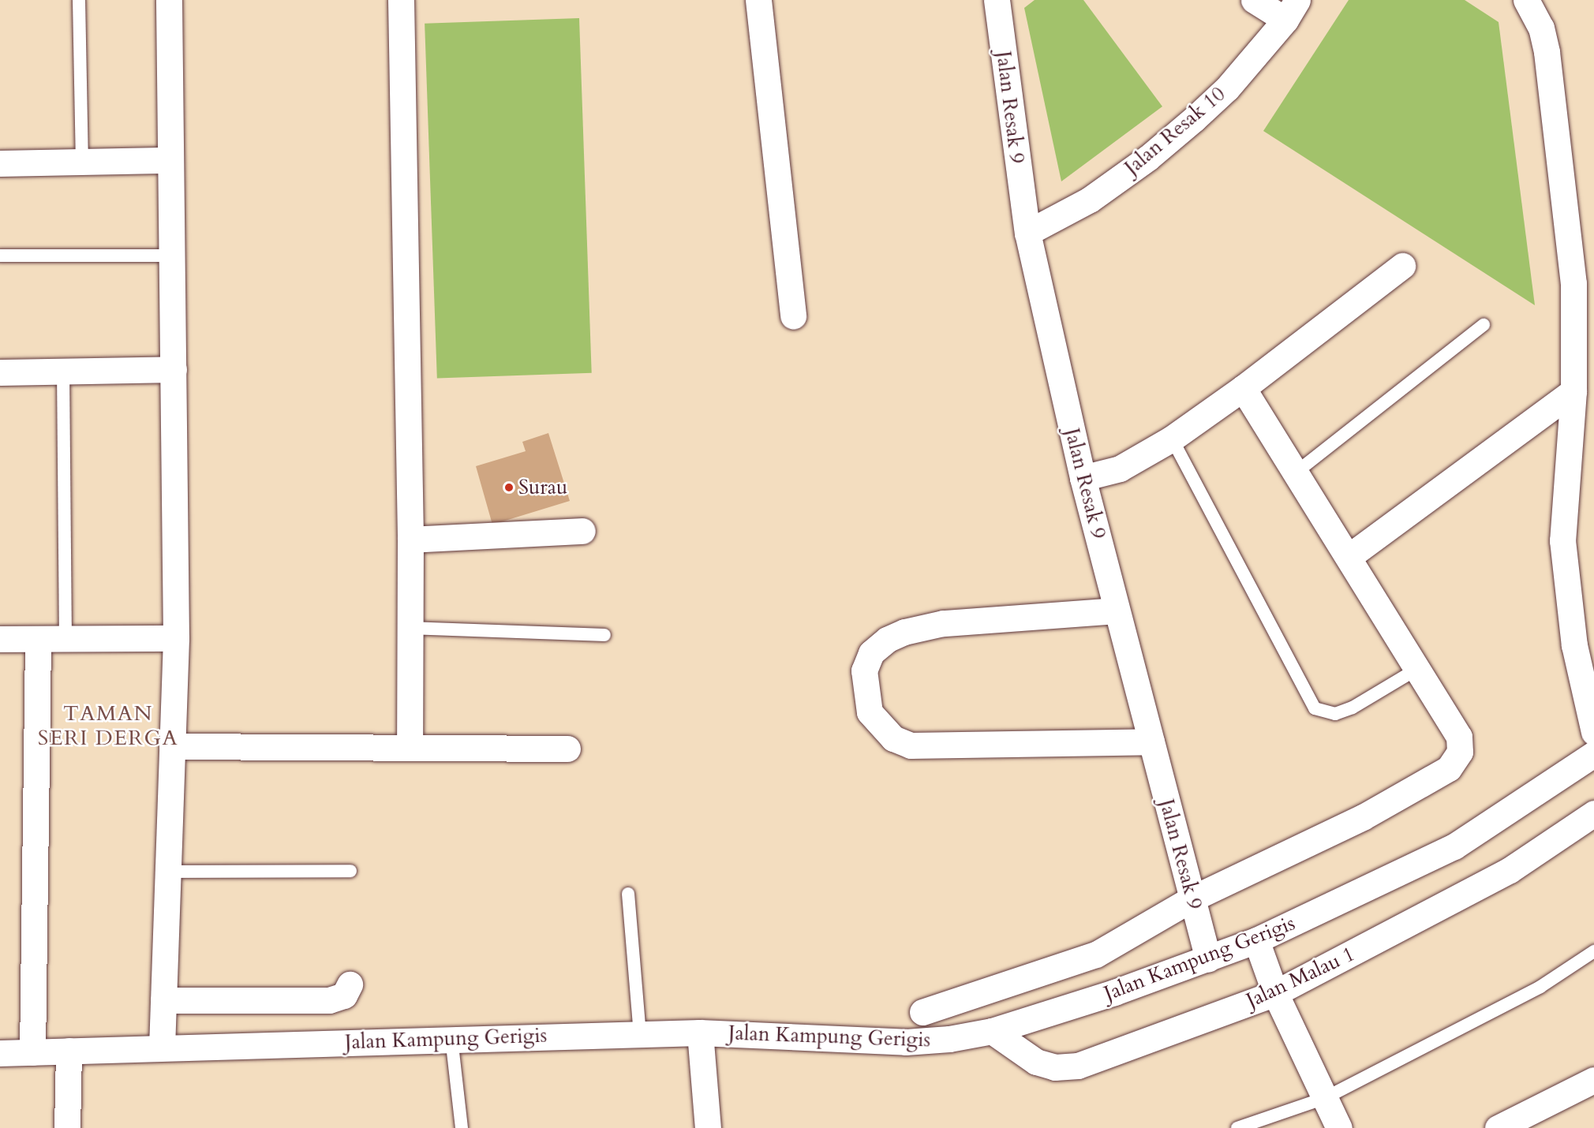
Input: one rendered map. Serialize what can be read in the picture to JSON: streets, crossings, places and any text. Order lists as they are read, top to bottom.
{
  "streets": {
    "street": [
      "Jalan Resak 9",
      "Jalan Resak 10",
      "Jalan Kampung Gerigis",
      "Jalan Malau 1"
    ]
  },
  "crossings": [
    ["Jalan Resak 9", "Jalan Resak 10"],
    ["Jalan Resak 9", "Jalan Kampung Gerigis"],
    ["Jalan Kampung Gerigis", "Jalan Malau 1"]
  ],
  "districts": ["TAMAN SERI DERGA"],
  "places": ["Surau"]
}
